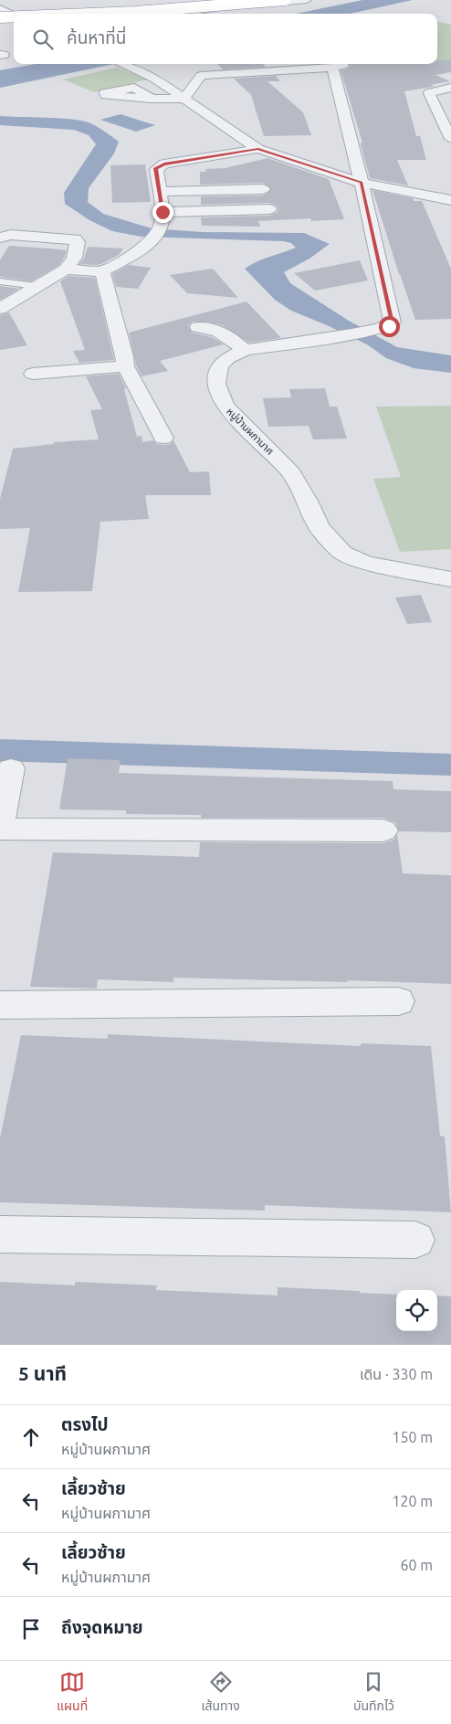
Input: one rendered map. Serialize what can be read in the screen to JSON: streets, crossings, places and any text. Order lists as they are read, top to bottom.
{
  "streets": {
    "street": ["หมู่บ้านผกามาศ"]
  },
  "page": {
    "search": "ค้นหาที่นี่",
    "heading": ["5 นาที", "เดิน · 330 m"],
    "list": [
      ["ตรงไป", "หมู่บ้านผกามาศ", "150 m"],
      ["เลี้ยวซ้าย", "หมู่บ้านผกามาศ", "120 m"],
      ["เลี้ยวซ้าย", "หมู่บ้านผกามาศ", "60 m"],
      "ถึงจุดหมาย"
    ],
    "nav": ["แผนที่", "เส้นทาง", "บันทึกไว้"]
  }
}
